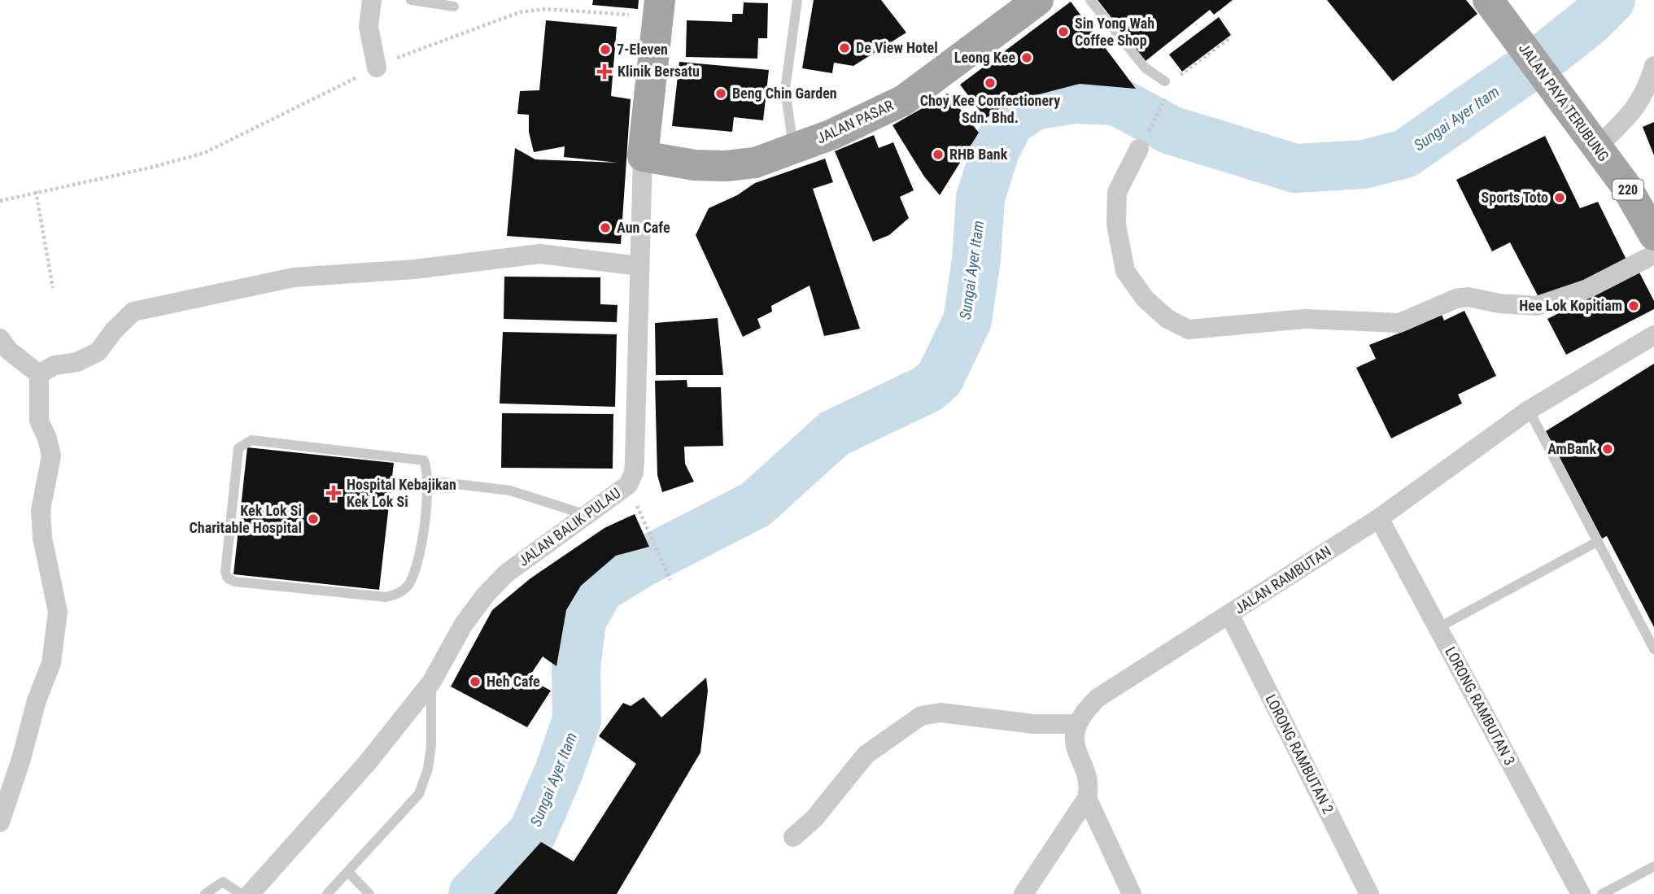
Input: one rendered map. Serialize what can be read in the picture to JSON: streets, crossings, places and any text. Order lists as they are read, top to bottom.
{
  "streets": {
    "main road": [
      "JALAN PAYA TERUBUNG",
      "JALAN PASAR",
      "220",
      "JALAN BALIK PULAU"
    ],
    "street": ["JALAN RAMBUTAN", "LORONG RAMBUTAN 3", "LORONG RAMBUTAN 2"]
  },
  "crossings": [
    ["JALAN PASAR", "JALAN BALIK PULAU"],
    ["JALAN RAMBUTAN", "LORONG RAMBUTAN 3"],
    ["JALAN RAMBUTAN", "LORONG RAMBUTAN 2"]
  ],
  "water": ["Sungai Ayer Itam"],
  "places": {
    "other": [
      "Sin Yong Wah Coffee Shop",
      "De View Hotel",
      "7-Eleven",
      "Leong Kee",
      "Choy Kee Confectionery Sdn. Bhd.",
      "Beng Chin Garden",
      "RHB Bank",
      "Sports Toto",
      "Aun Cafe",
      "Hee Lok Kopitiam",
      "AmBank",
      "Kek Lok Si Charitable Hospital",
      "Heh Cafe"
    ],
    "health": ["Klinik Bersatu", "Hospital Kebajikan Kek Lok Si"]
  }
}
